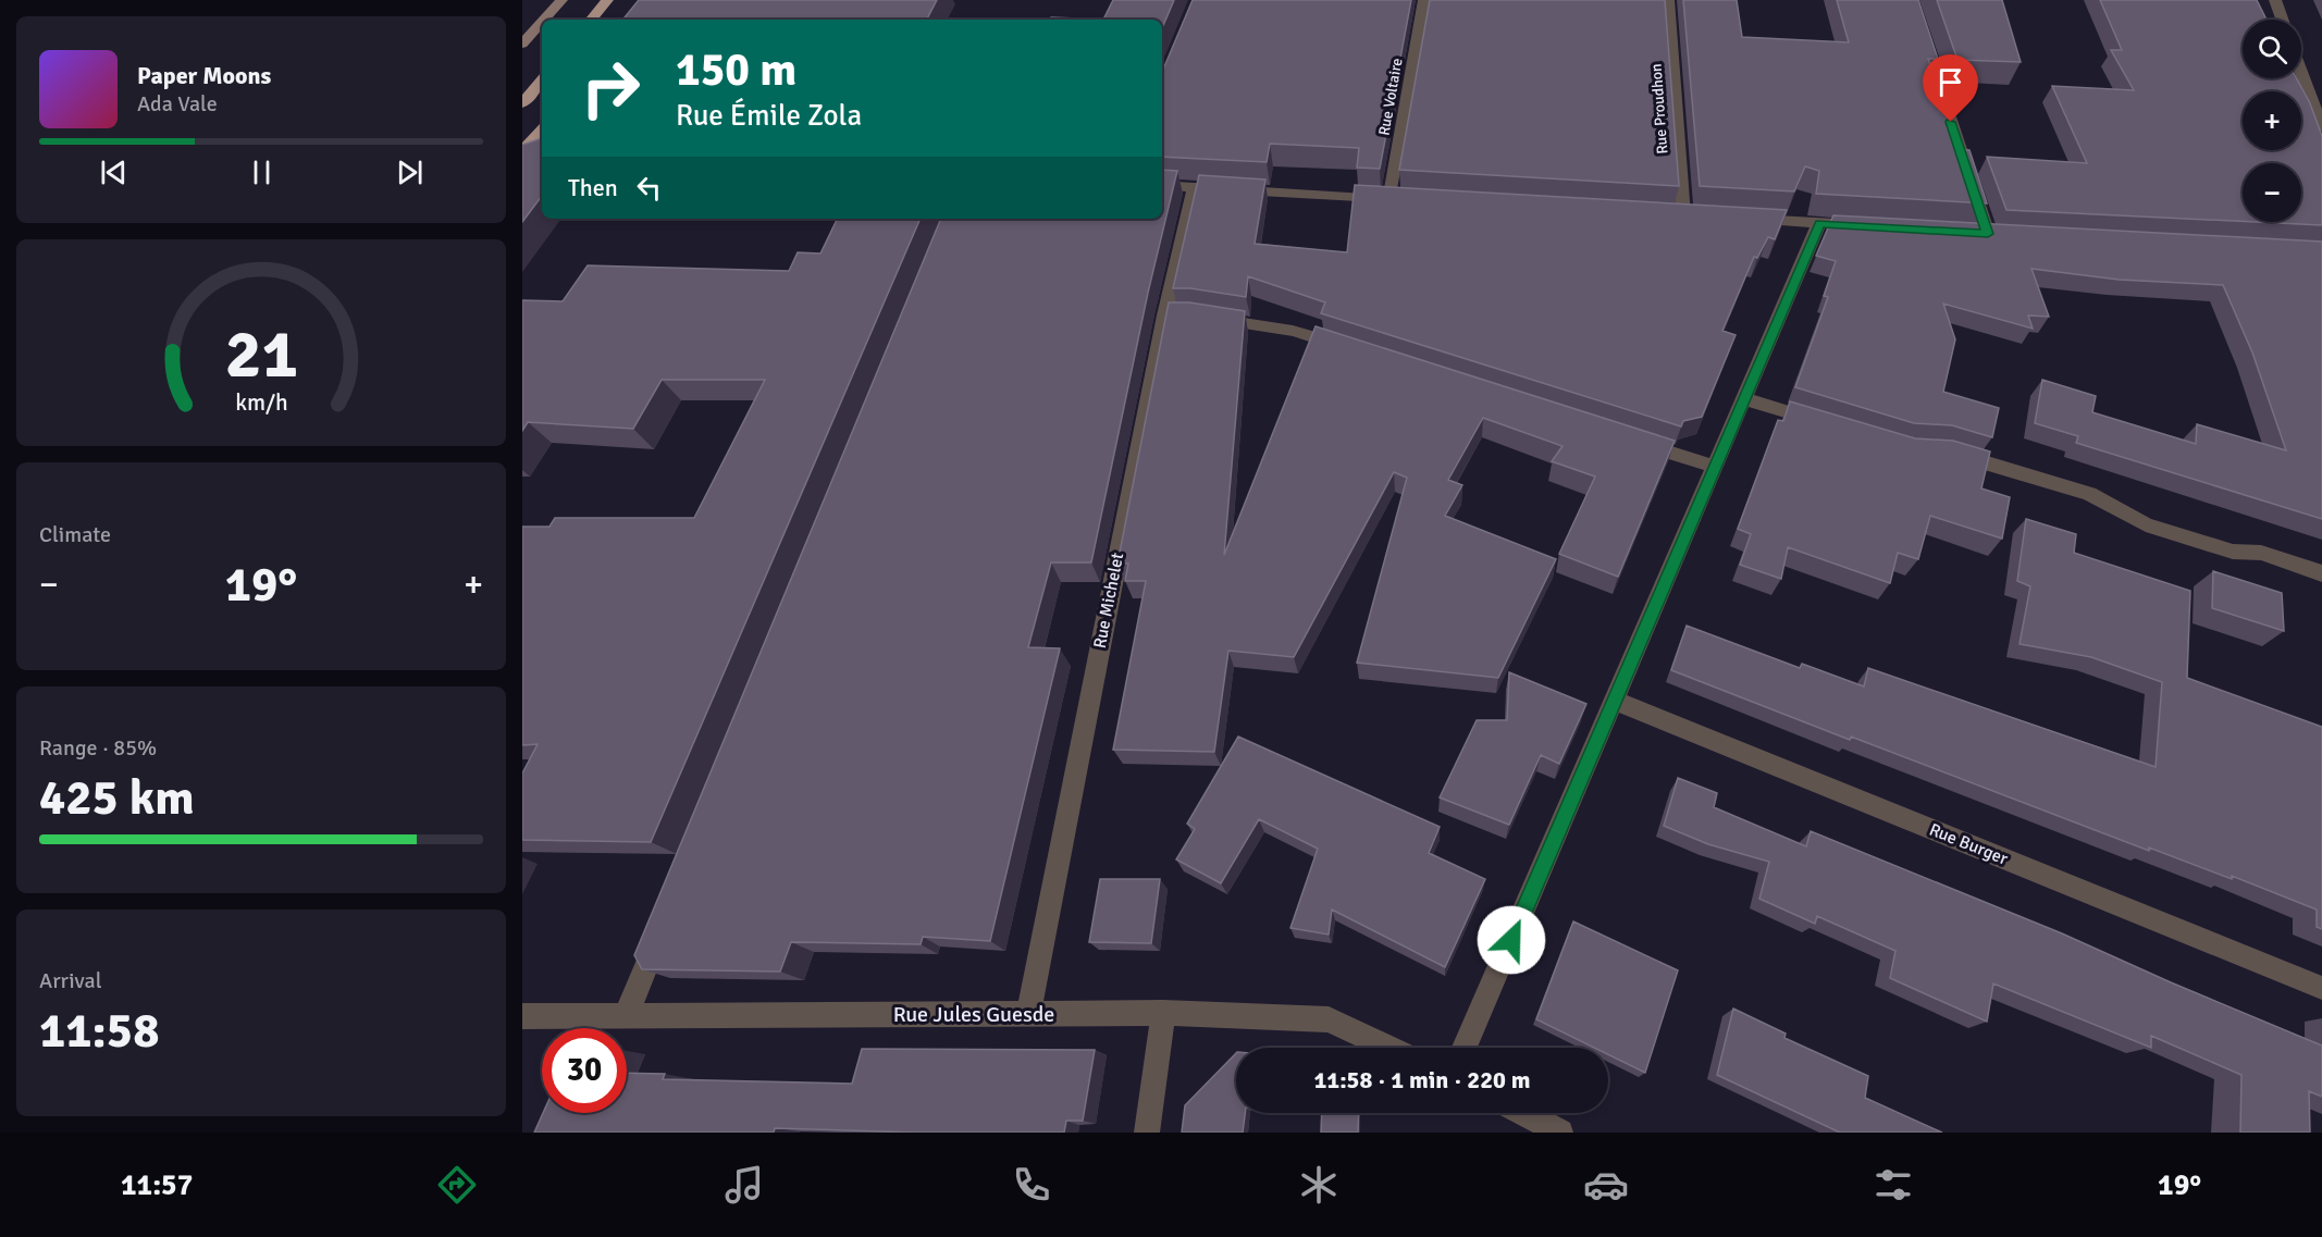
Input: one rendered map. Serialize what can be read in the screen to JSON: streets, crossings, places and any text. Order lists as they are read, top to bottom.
{
  "streets": {
    "street": [
      "Rue Voltaire",
      "Rue Proudhon",
      "Rue Michelet",
      "Rue Burger",
      "Rue Jules Guesde"
    ]
  },
  "crossings": [
    ["Rue Michelet", "Rue Jules Guesde"]
  ],
  "page": {
    "map_buttons": ["+", "−"],
    "turn": ["150 m", "Rue Émile Zola"],
    "song": ["Paper Moons", "Ada Vale"],
    "then": "Then",
    "tile": [
      "Climate",
      ["Range · 85%", "425 km"],
      ["Arrival", "11:58"]
    ],
    "heat": ["−", "19°", "+"],
    "limit": "30",
    "trip": "11:58 · 1 min · 220 m",
    "tabs": ["11:57", "19°"],
    "gauge": ["21", "km/h"]
  }
}
